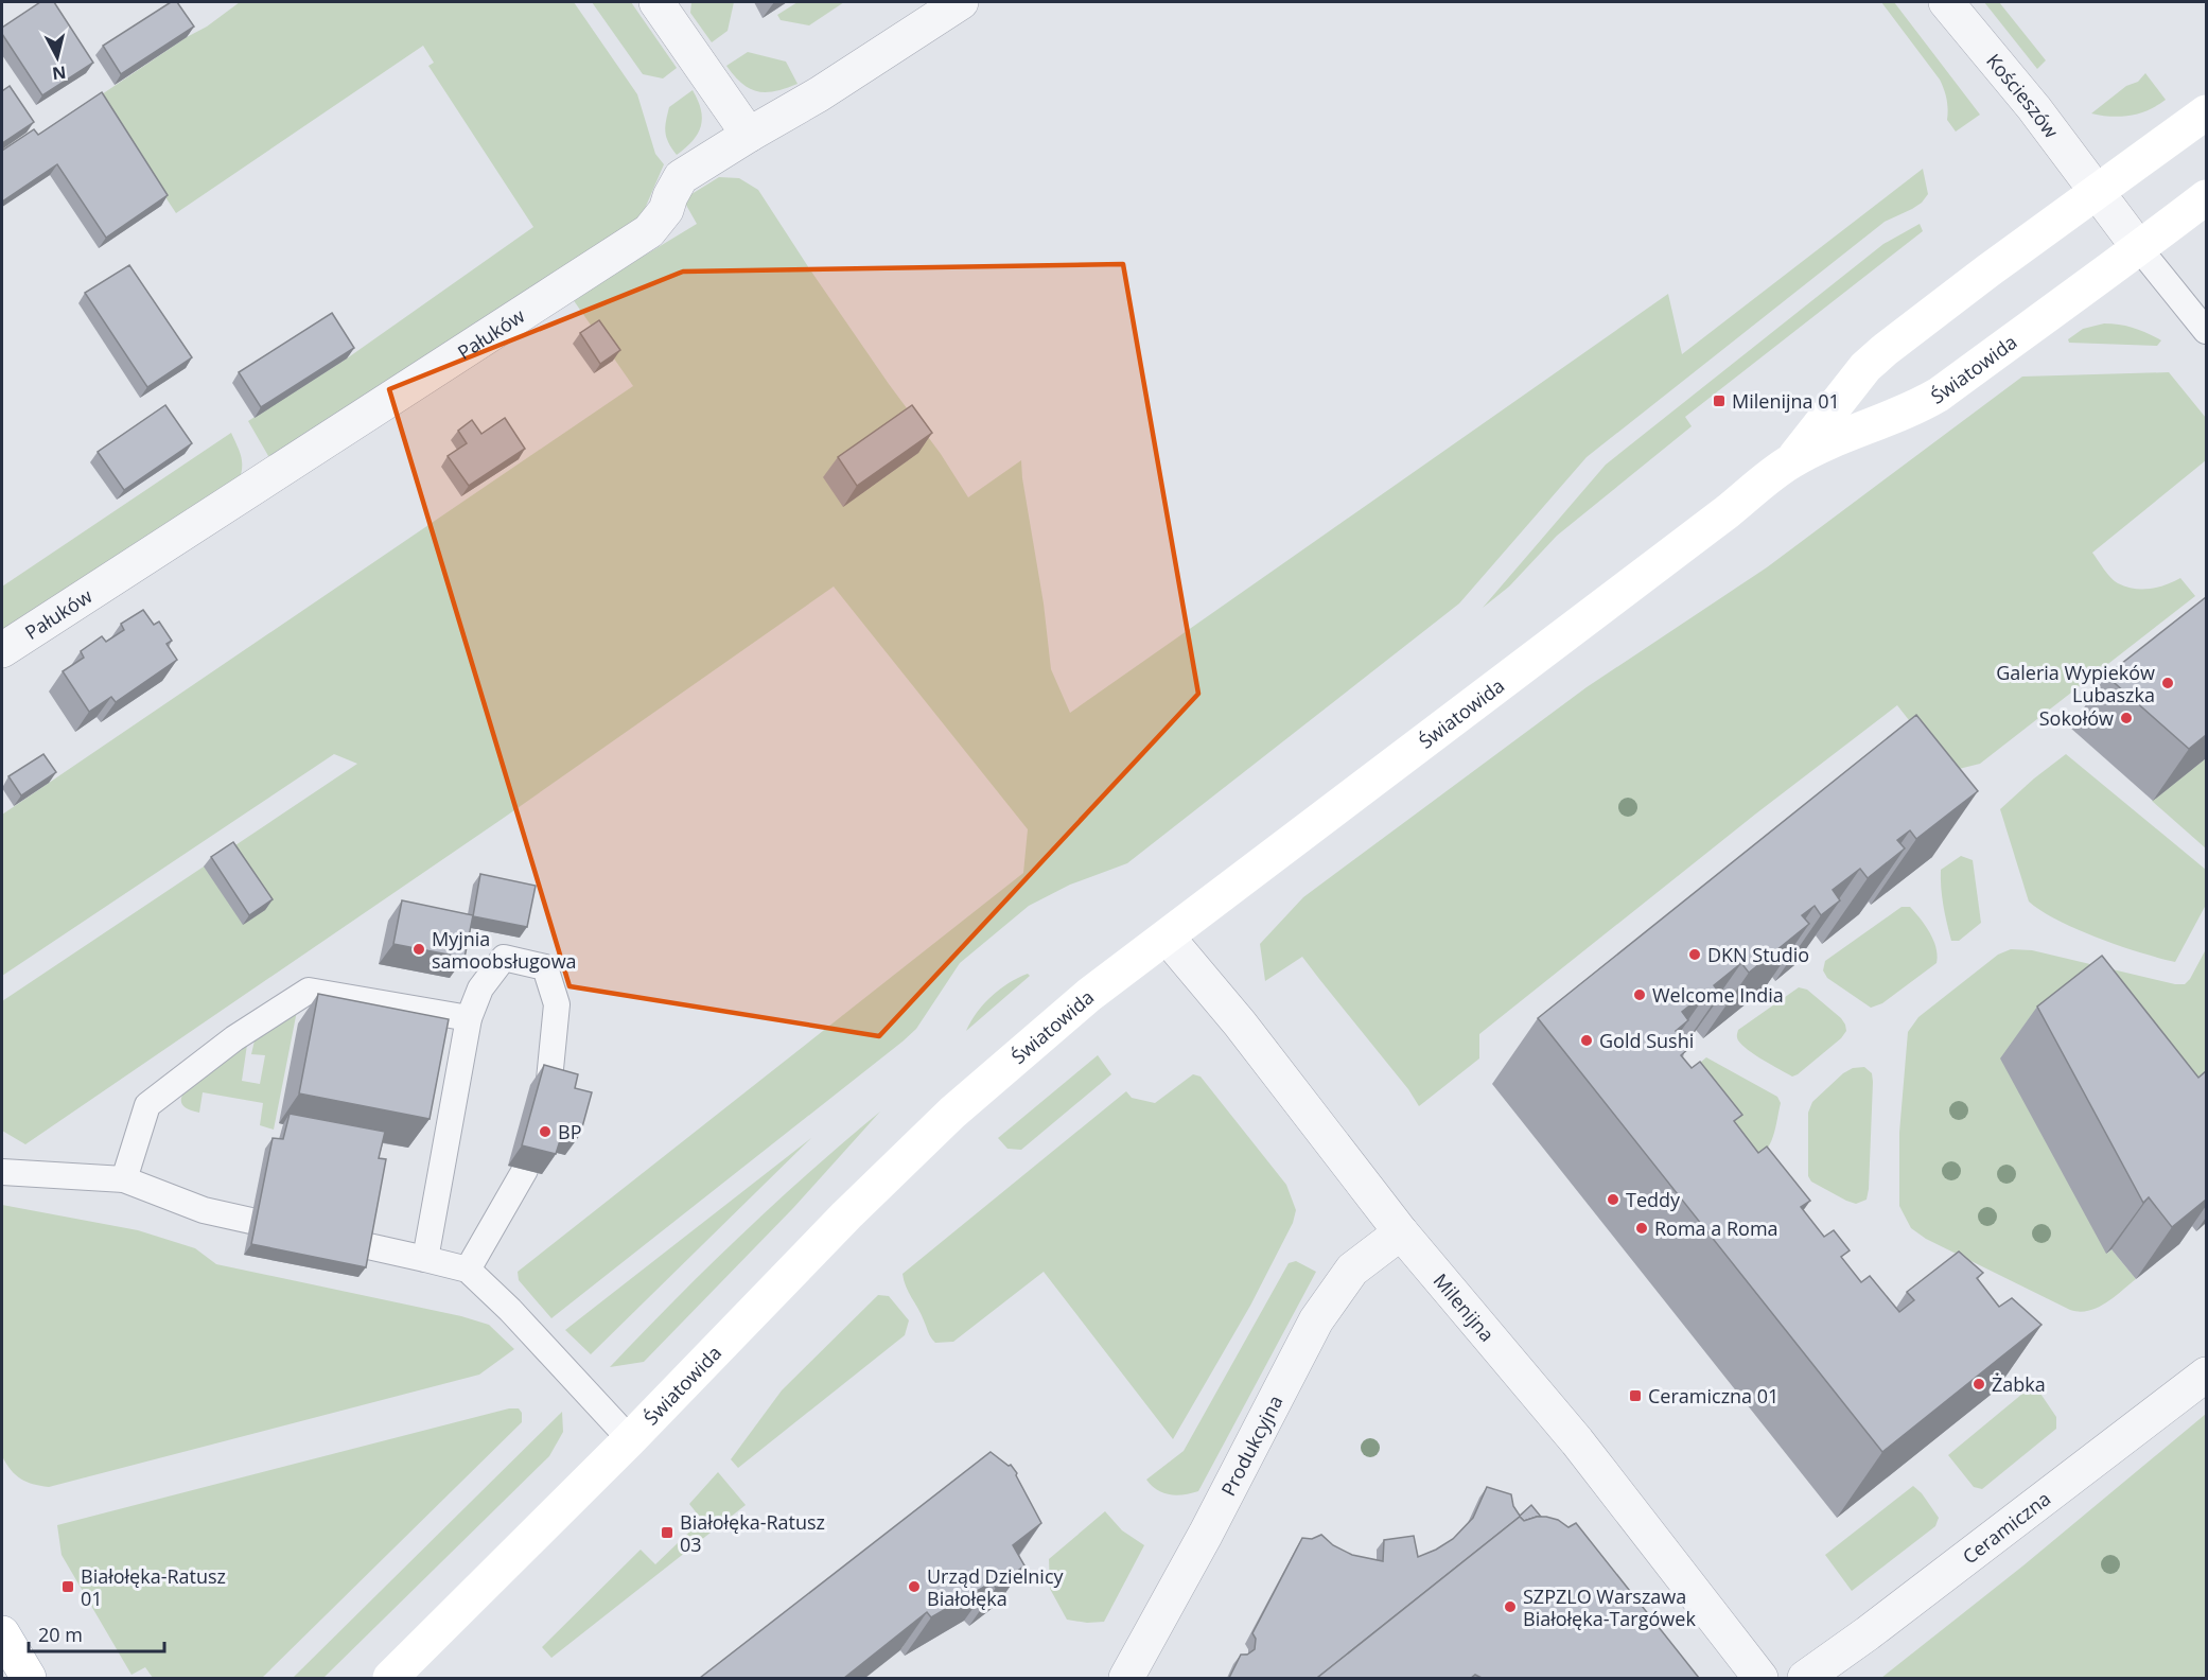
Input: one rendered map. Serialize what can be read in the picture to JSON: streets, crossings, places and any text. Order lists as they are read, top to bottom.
{
  "streets": {
    "street": [
      "Kościeszów",
      "Pałuków",
      "Światowida",
      "Milenijna",
      "Produkcyjna",
      "Ceramiczna"
    ]
  },
  "crossings": [
    ["Kościeszów", "Światowida"],
    ["Światowida", "Milenijna"],
    ["Milenijna", "Produkcyjna"]
  ],
  "places": {
    "transit": [
      "Milenijna 01",
      "Ceramiczna 01",
      "Białołęka-Ratusz 03",
      "Białołęka-Ratusz 01"
    ],
    "other": [
      "Galeria Wypieków Lubaszka",
      "Sokołów",
      "Myjnia samoobsługowa",
      "DKN Studio",
      "Welcome India",
      "Gold Sushi",
      "BP",
      "Teddy",
      "Roma a Roma",
      "Żabka",
      "Urząd Dzielnicy Białołęka",
      "SZPZLO Warszawa Białołęka-Targówek"
    ]
  },
  "scale_bar": "20 m",
  "north": "bottom"
}
